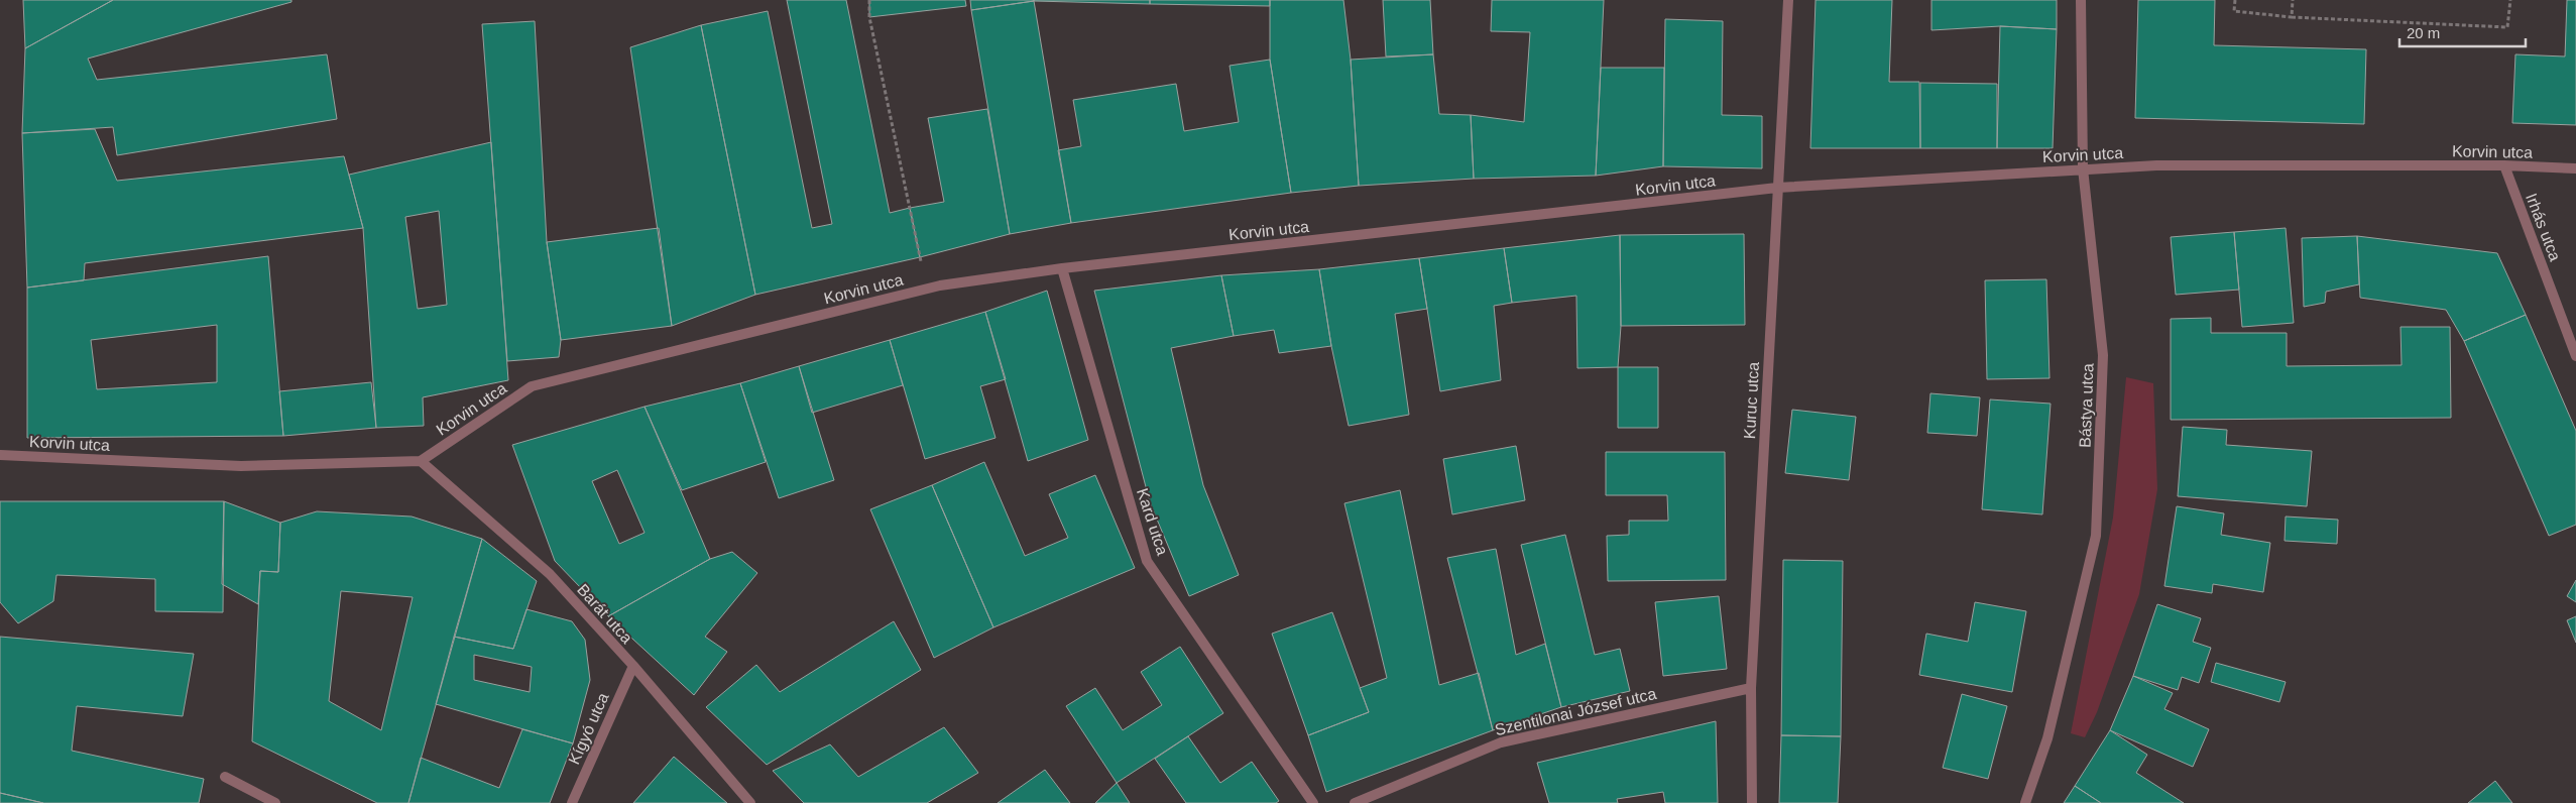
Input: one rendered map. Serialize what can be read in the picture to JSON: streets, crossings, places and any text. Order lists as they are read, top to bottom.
{
  "streets": {
    "street": [
      "Korvin utca",
      "Irhás utca",
      "Kuruc utca",
      "Bástya utca",
      "Kard utca",
      "Barát utca",
      "Szentilonai József utca",
      "Kígyó utca"
    ]
  },
  "crossings": [
    ["Korvin utca", "Irhás utca"],
    ["Korvin utca", "Kuruc utca"],
    ["Korvin utca", "Bástya utca"],
    ["Korvin utca", "Kard utca"],
    ["Korvin utca", "Barát utca"],
    ["Kuruc utca", "Szentilonai József utca"],
    ["Barát utca", "Kígyó utca"]
  ],
  "scale_bar": "20 m"
}
